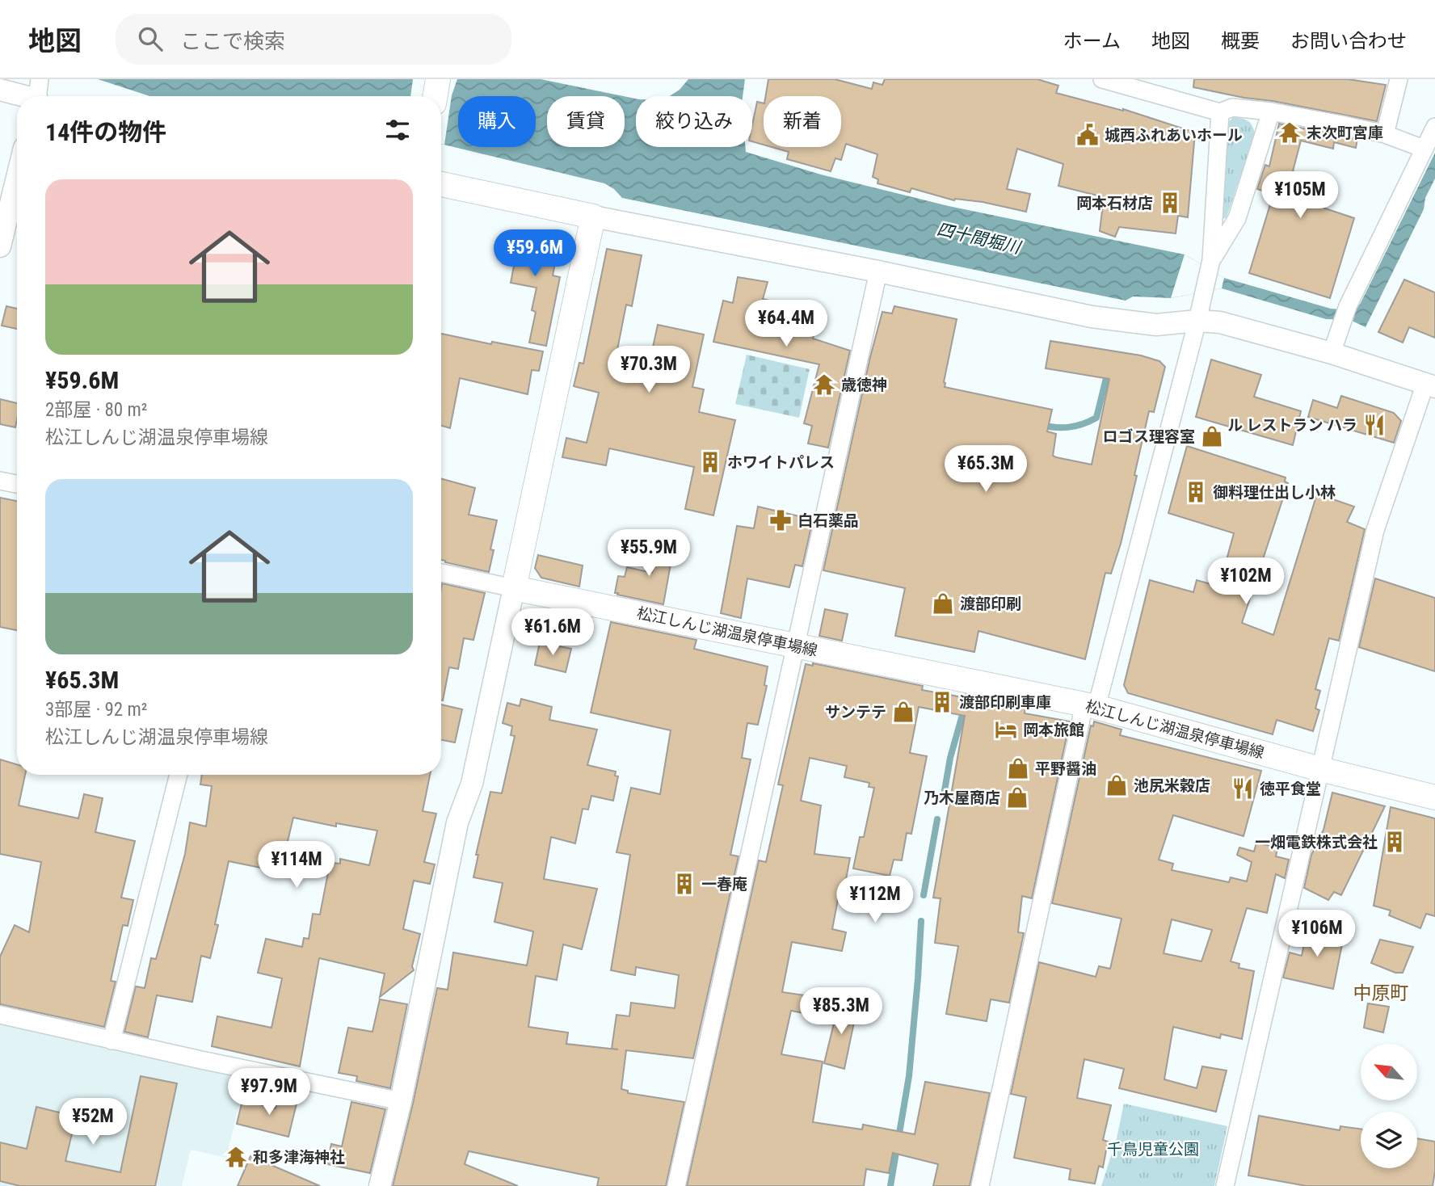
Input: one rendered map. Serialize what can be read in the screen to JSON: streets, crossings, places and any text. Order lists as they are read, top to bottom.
{
  "streets": {
    "main road": ["松江しんじ湖温泉停車場線"]
  },
  "districts": ["中原町"],
  "water": ["四十間堀川"],
  "parks": ["千鳥児童公園"],
  "places": {
    "temple": ["末次町宮庫", "歳徳神", "和多津海神社"],
    "public building": ["城西ふれあいホール"],
    "building": [
      "岡本石材店",
      "ホワイトパレス",
      "御料理仕出し小林",
      "渡部印刷車庫",
      "一畑電鉄株式会社",
      "一春庵"
    ],
    "restaurant": ["ル レストラン ハラ", "徳平食堂"],
    "shop": [
      "ロゴス理容室",
      "渡部印刷",
      "サンテテ",
      "平野醤油",
      "池尻米穀店",
      "乃木屋商店"
    ],
    "pharmacy": ["白石薬品"],
    "hotel": ["岡本旅館"]
  },
  "north": "top left",
  "page": {
    "header": "地図",
    "search": "ここで検索",
    "nav": [
      "ホーム",
      "地図",
      "概要",
      "お問い合わせ"
    ],
    "chip": [
      "購入",
      "賃貸",
      "絞り込み",
      "新着"
    ],
    "heading": "14件の物件",
    "list": [
      {
        "name": "¥59.6M",
        "note": "2部屋 · 80 m² · 松江しんじ湖温泉停車場線"
      },
      {
        "name": "¥65.3M",
        "note": "3部屋 · 92 m² · 松江しんじ湖温泉停車場線"
      }
    ],
    "price": [
      "¥105M",
      "¥59.6M",
      "¥64.4M",
      "¥70.3M",
      "¥65.3M",
      "¥55.9M",
      "¥102M",
      "¥61.6M",
      "¥114M",
      "¥112M",
      "¥106M",
      "¥85.3M",
      "¥97.9M",
      "¥52M"
    ]
  }
}
